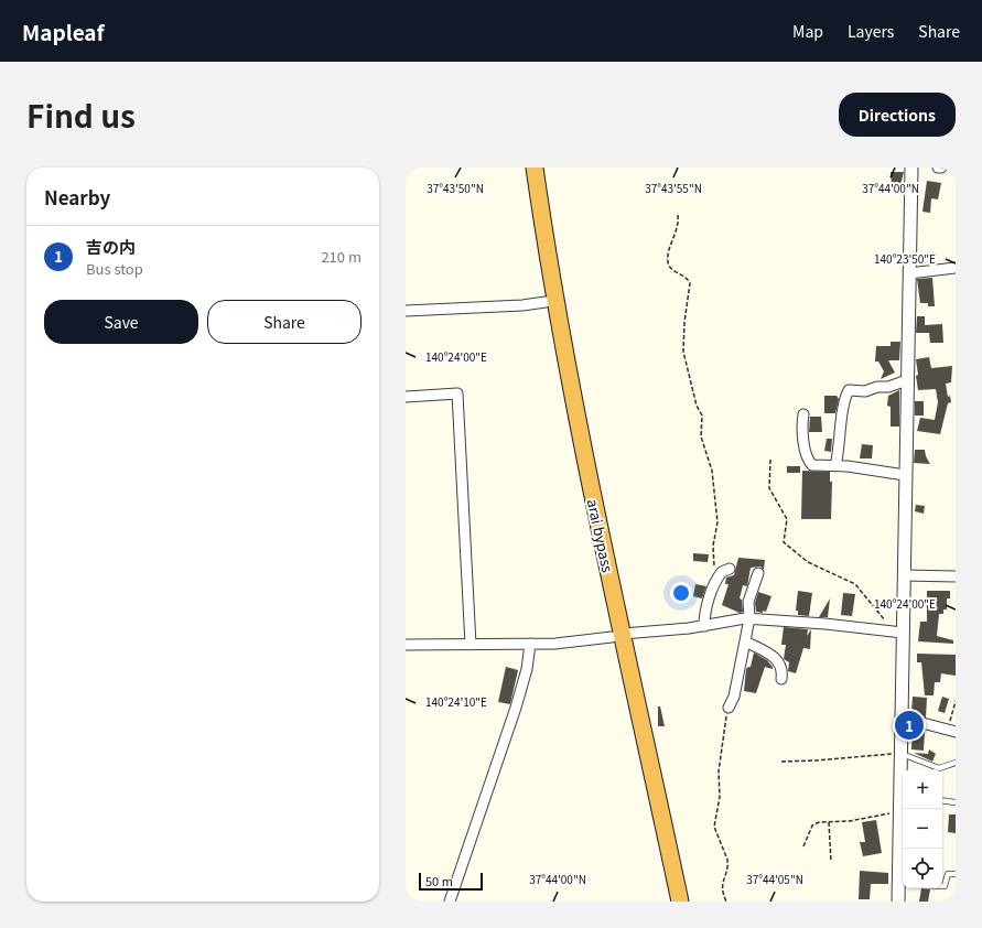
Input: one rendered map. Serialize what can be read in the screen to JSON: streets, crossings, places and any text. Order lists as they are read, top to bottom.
{
  "streets": {
    "highway": ["arai bypass"]
  },
  "scale_bar": "50 m",
  "page": {
    "header": "Mapleaf",
    "nav": ["Map", "Layers", "Share"],
    "title": "Find us",
    "buttons": [
      "Directions",
      ["Save", "Share"]
    ],
    "heading": "Nearby",
    "list": [
      {
        "mark": "1",
        "name": "吉の内",
        "note": "Bus stop",
        "value": "210 m"
      }
    ],
    "pins": "1",
    "map_buttons": ["+", "−"],
    "scale": "50 m"
  },
  "coordinates": [
    "37°43'50\"N",
    "37°43'55\"N",
    "37°44'00\"N",
    "140°23'50\"E",
    "140°24'00\"E",
    "140°24'10\"E",
    "37°44'05\"N"
  ]
}
